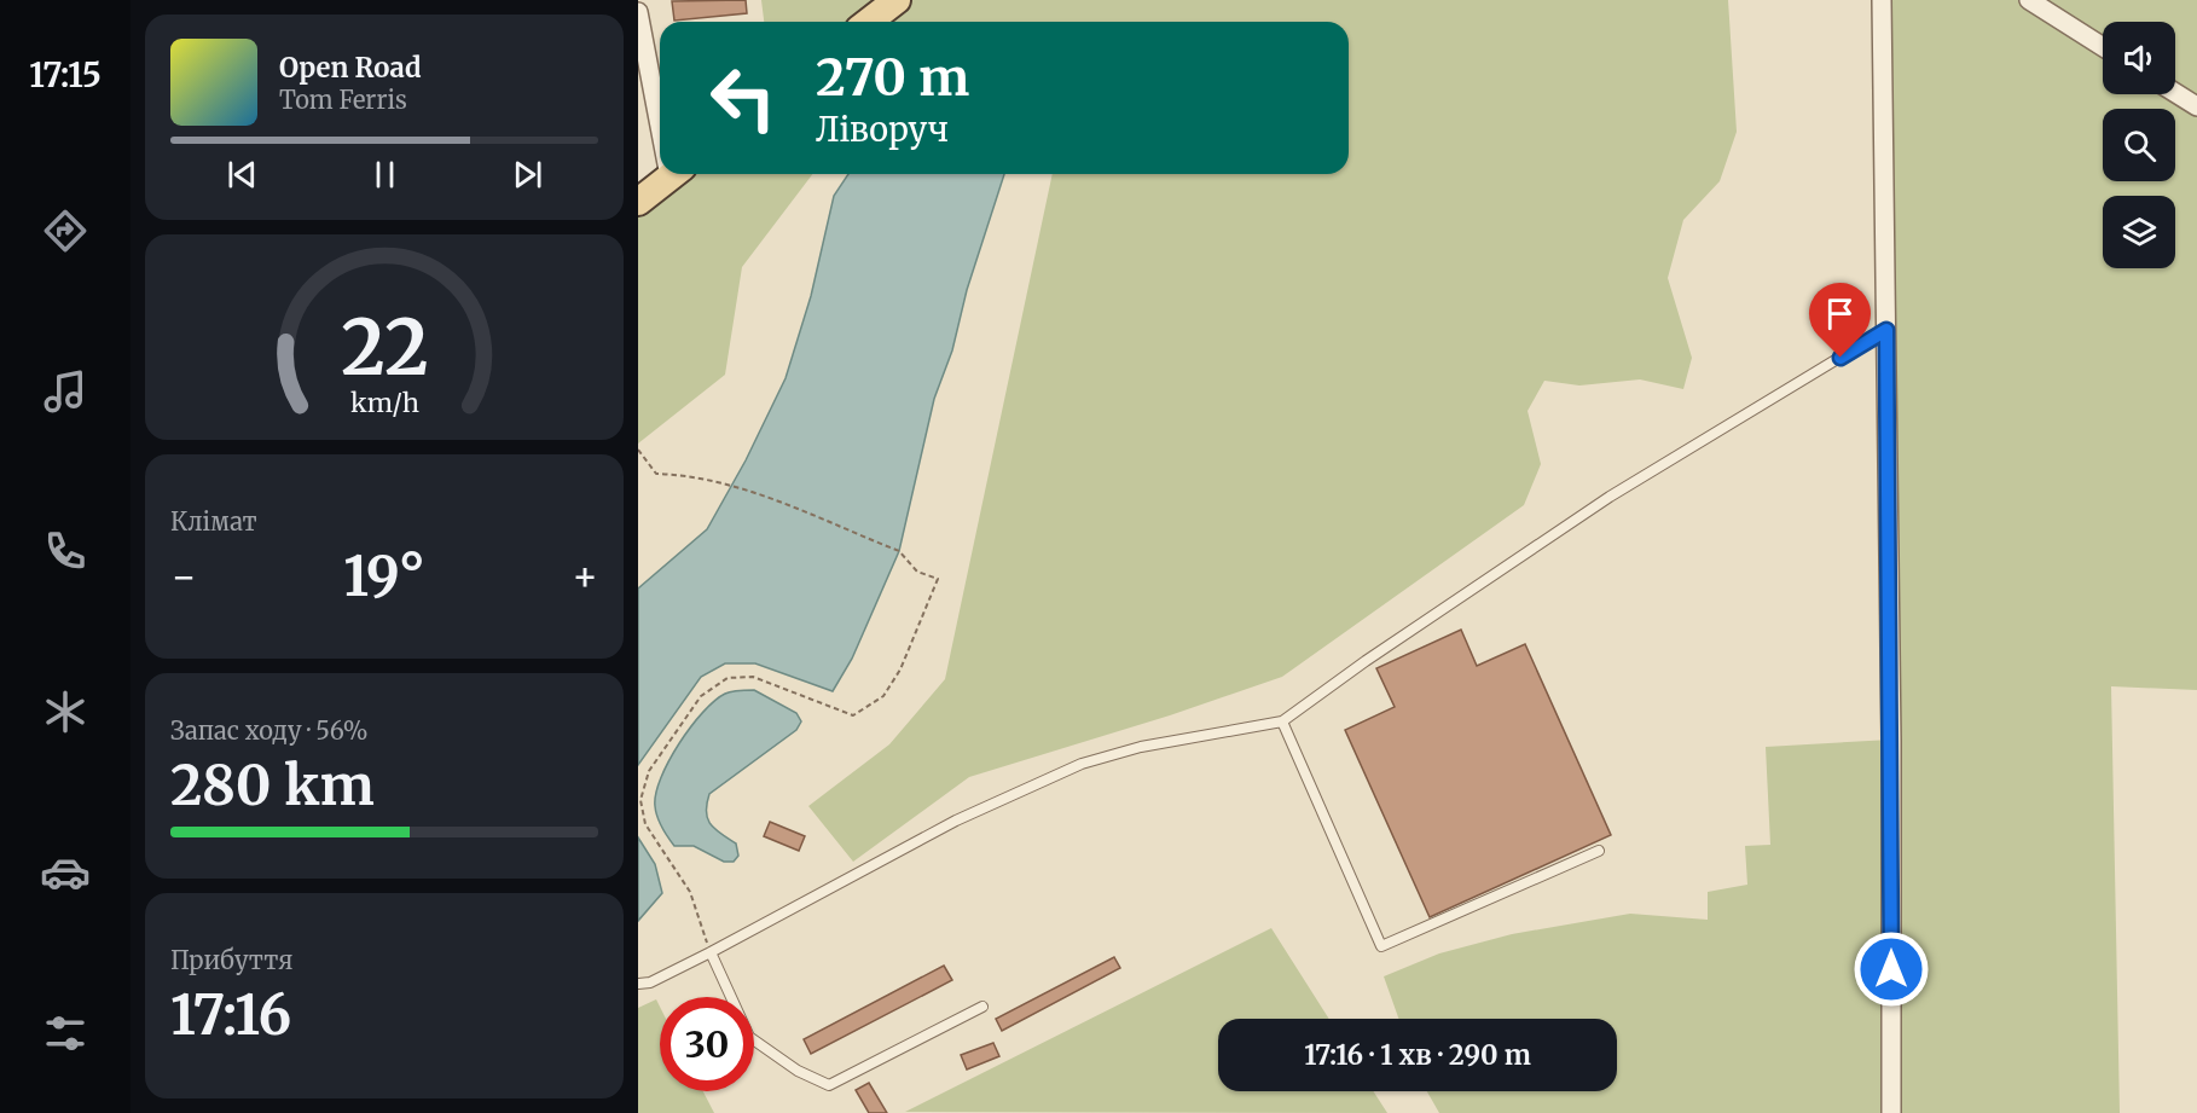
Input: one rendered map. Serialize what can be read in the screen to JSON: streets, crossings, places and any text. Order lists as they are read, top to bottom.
{
  "page": {
    "tabs": "17:15",
    "turn": ["270 m", "Ліворуч"],
    "song": ["Open Road", "Tom Ferris"],
    "tile": [
      "Клімат",
      ["Запас ходу · 56%", "280 km"],
      ["Прибуття", "17:16"]
    ],
    "heat": ["−", "19°", "+"],
    "limit": "30",
    "trip": "17:16 · 1 хв · 290 m",
    "gauge": ["22", "km/h"]
  }
}
